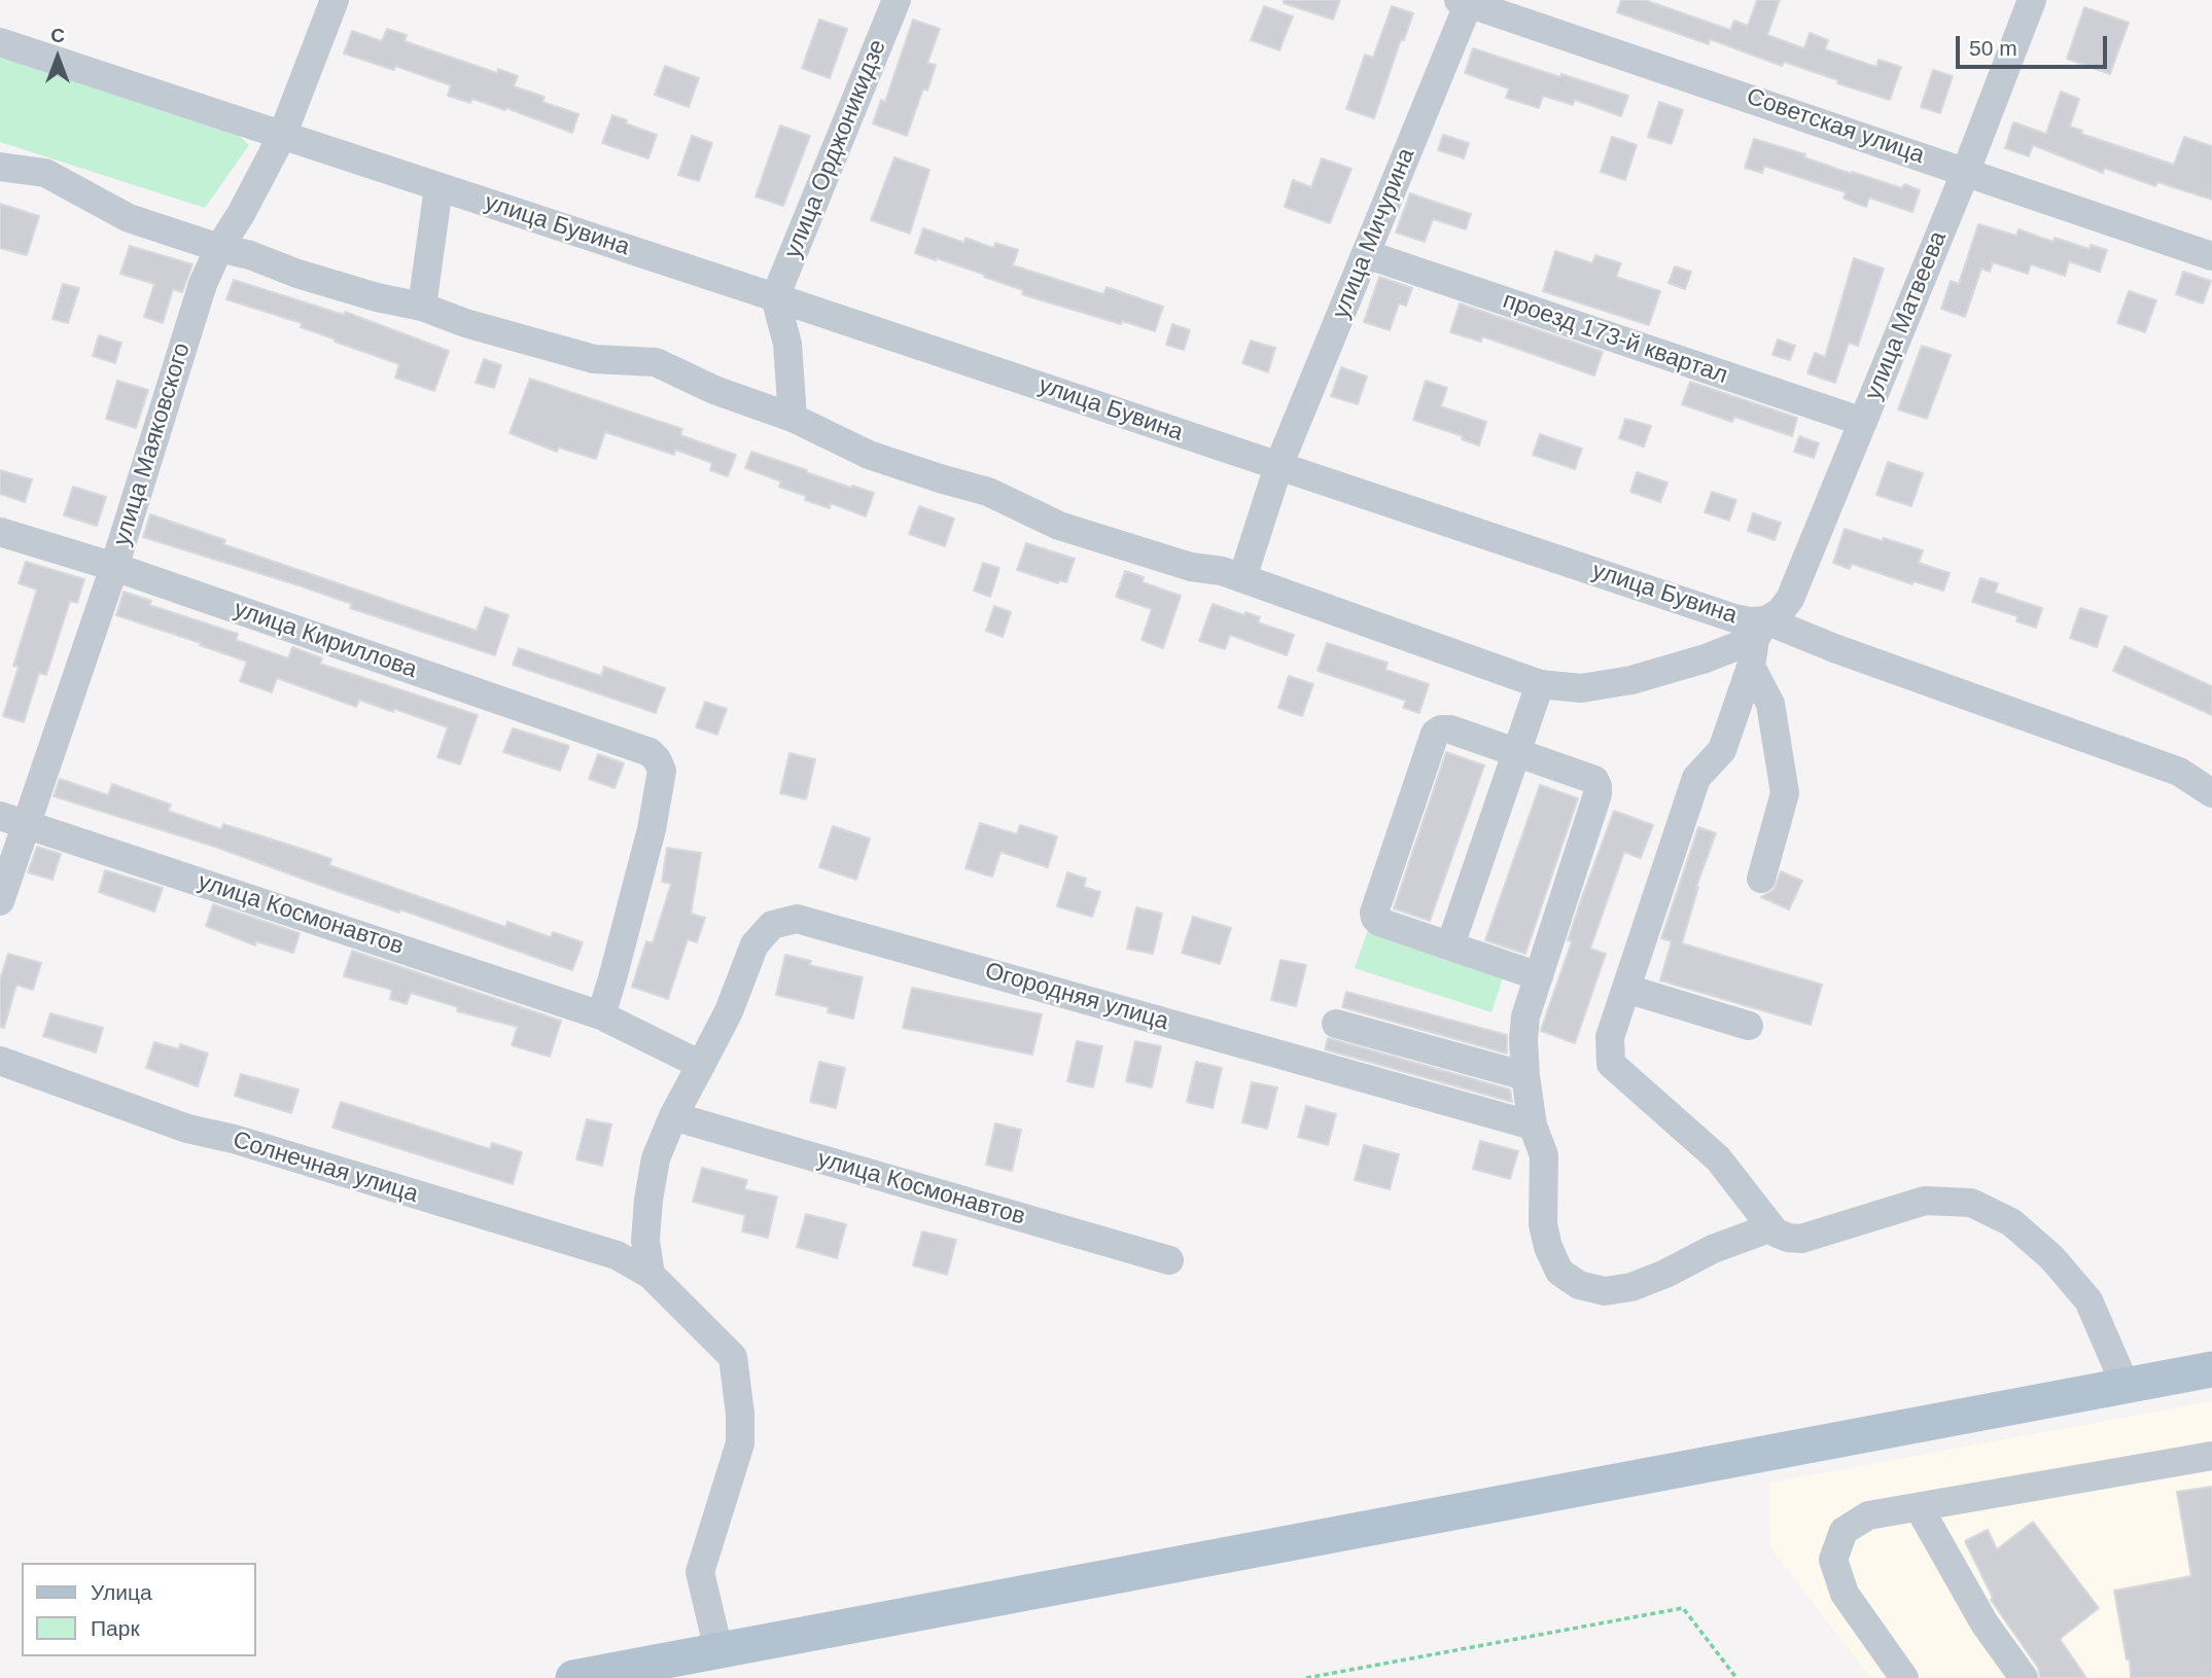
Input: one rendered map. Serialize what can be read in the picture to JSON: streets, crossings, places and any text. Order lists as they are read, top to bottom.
{
  "streets": {
    "street": [
      "Советская улица",
      "улица Орджоникидзе",
      "улица Бувина",
      "улица Мичурина",
      "улица Матвеева",
      "проезд 173-й квартал",
      "улица Маяковского",
      "улица Кириллова",
      "улица Космонавтов",
      "Огородняя улица",
      "Солнечная улица"
    ]
  },
  "crossings": [
    ["Советская улица", "улица Мичурина"],
    ["Советская улица", "улица Матвеева"],
    ["улица Орджоникидзе", "улица Бувина"],
    ["улица Бувина", "улица Мичурина"],
    ["улица Бувина", "улица Матвеева"],
    ["улица Бувина", "улица Маяковского"],
    ["улица Мичурина", "проезд 173-й квартал"],
    ["улица Матвеева", "проезд 173-й квартал"],
    ["улица Маяковского", "улица Кириллова"],
    ["улица Маяковского", "улица Космонавтов"],
    ["улица Кириллова", "улица Космонавтов"],
    ["улица Космонавтов", "Огородняя улица"],
    ["Огородняя улица", "Солнечная улица"]
  ],
  "legend": ["Улица", "Парк"],
  "scale_bar": "50 m",
  "north": "top"
}
